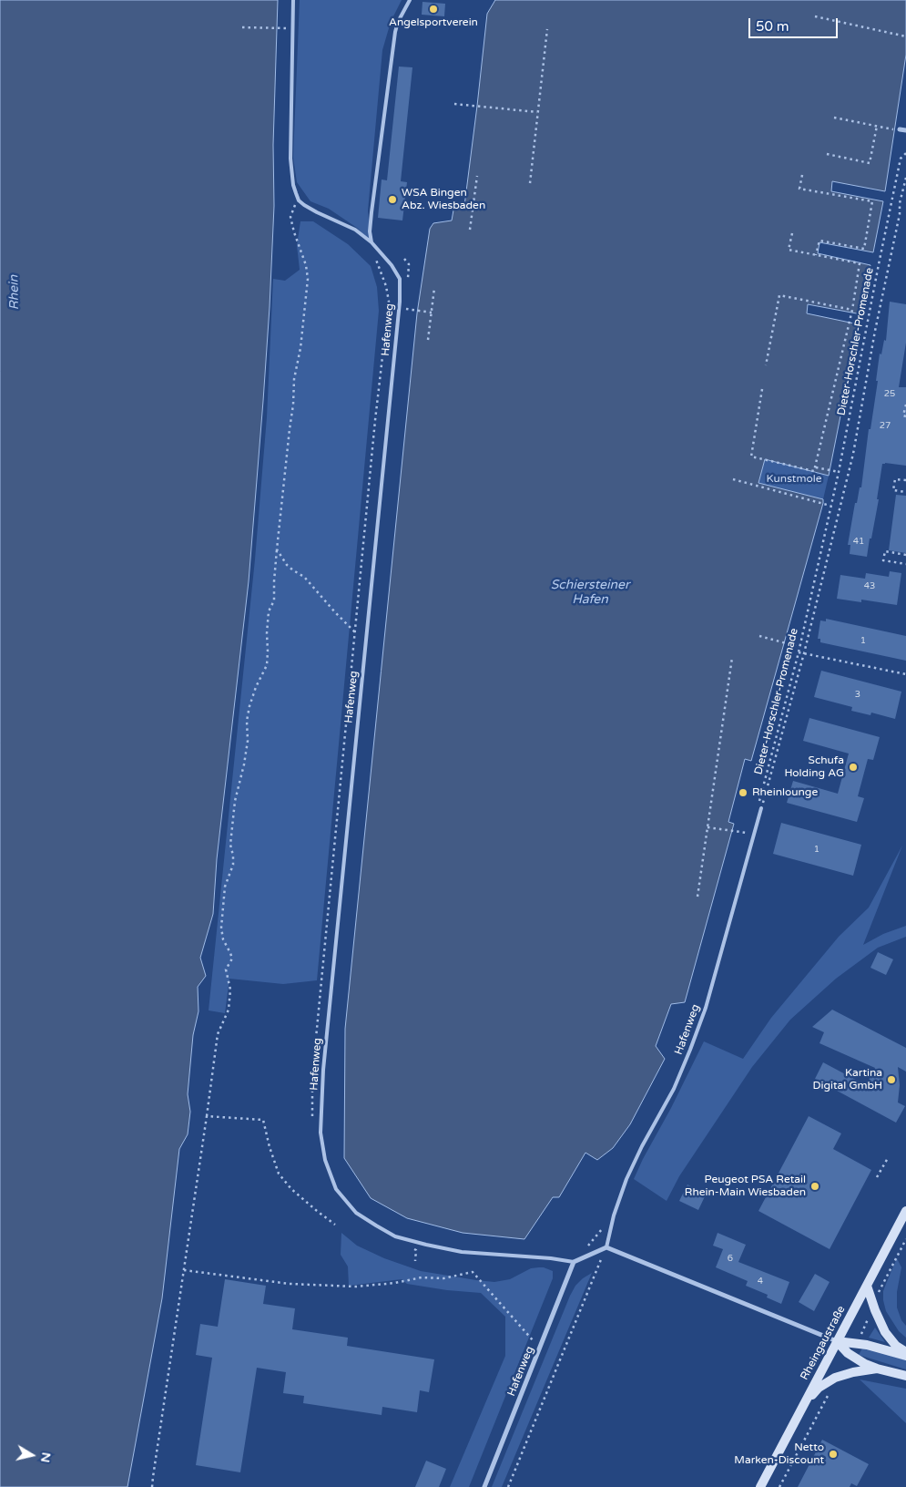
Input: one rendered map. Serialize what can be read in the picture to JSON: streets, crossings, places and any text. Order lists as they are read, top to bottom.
{
  "streets": {
    "main road": ["Rheingaustraße"],
    "street": ["Hafenweg"],
    "path": ["Dieter-Horschler-Promenade"]
  },
  "crossings": [
    ["Hafenweg", "Dieter-Horschler-Promenade"]
  ],
  "water": ["Rhein", "Schiersteiner Hafen"],
  "parks": ["Kunstmole"],
  "places": [
    "Angelsportverein",
    "WSA Bingen Abz. Wiesbaden",
    "Schufa Holding AG",
    "Rheinlounge",
    "Kartina Digital GmbH",
    "Peugeot PSA Retail Rhein-Main Wiesbaden",
    "Netto Marken-Discount"
  ],
  "house_numbers": [
    "25",
    "27",
    "41",
    "43",
    "1",
    "3",
    "1",
    "6",
    "4"
  ],
  "scale_bar": "50 m",
  "north": "right"
}
